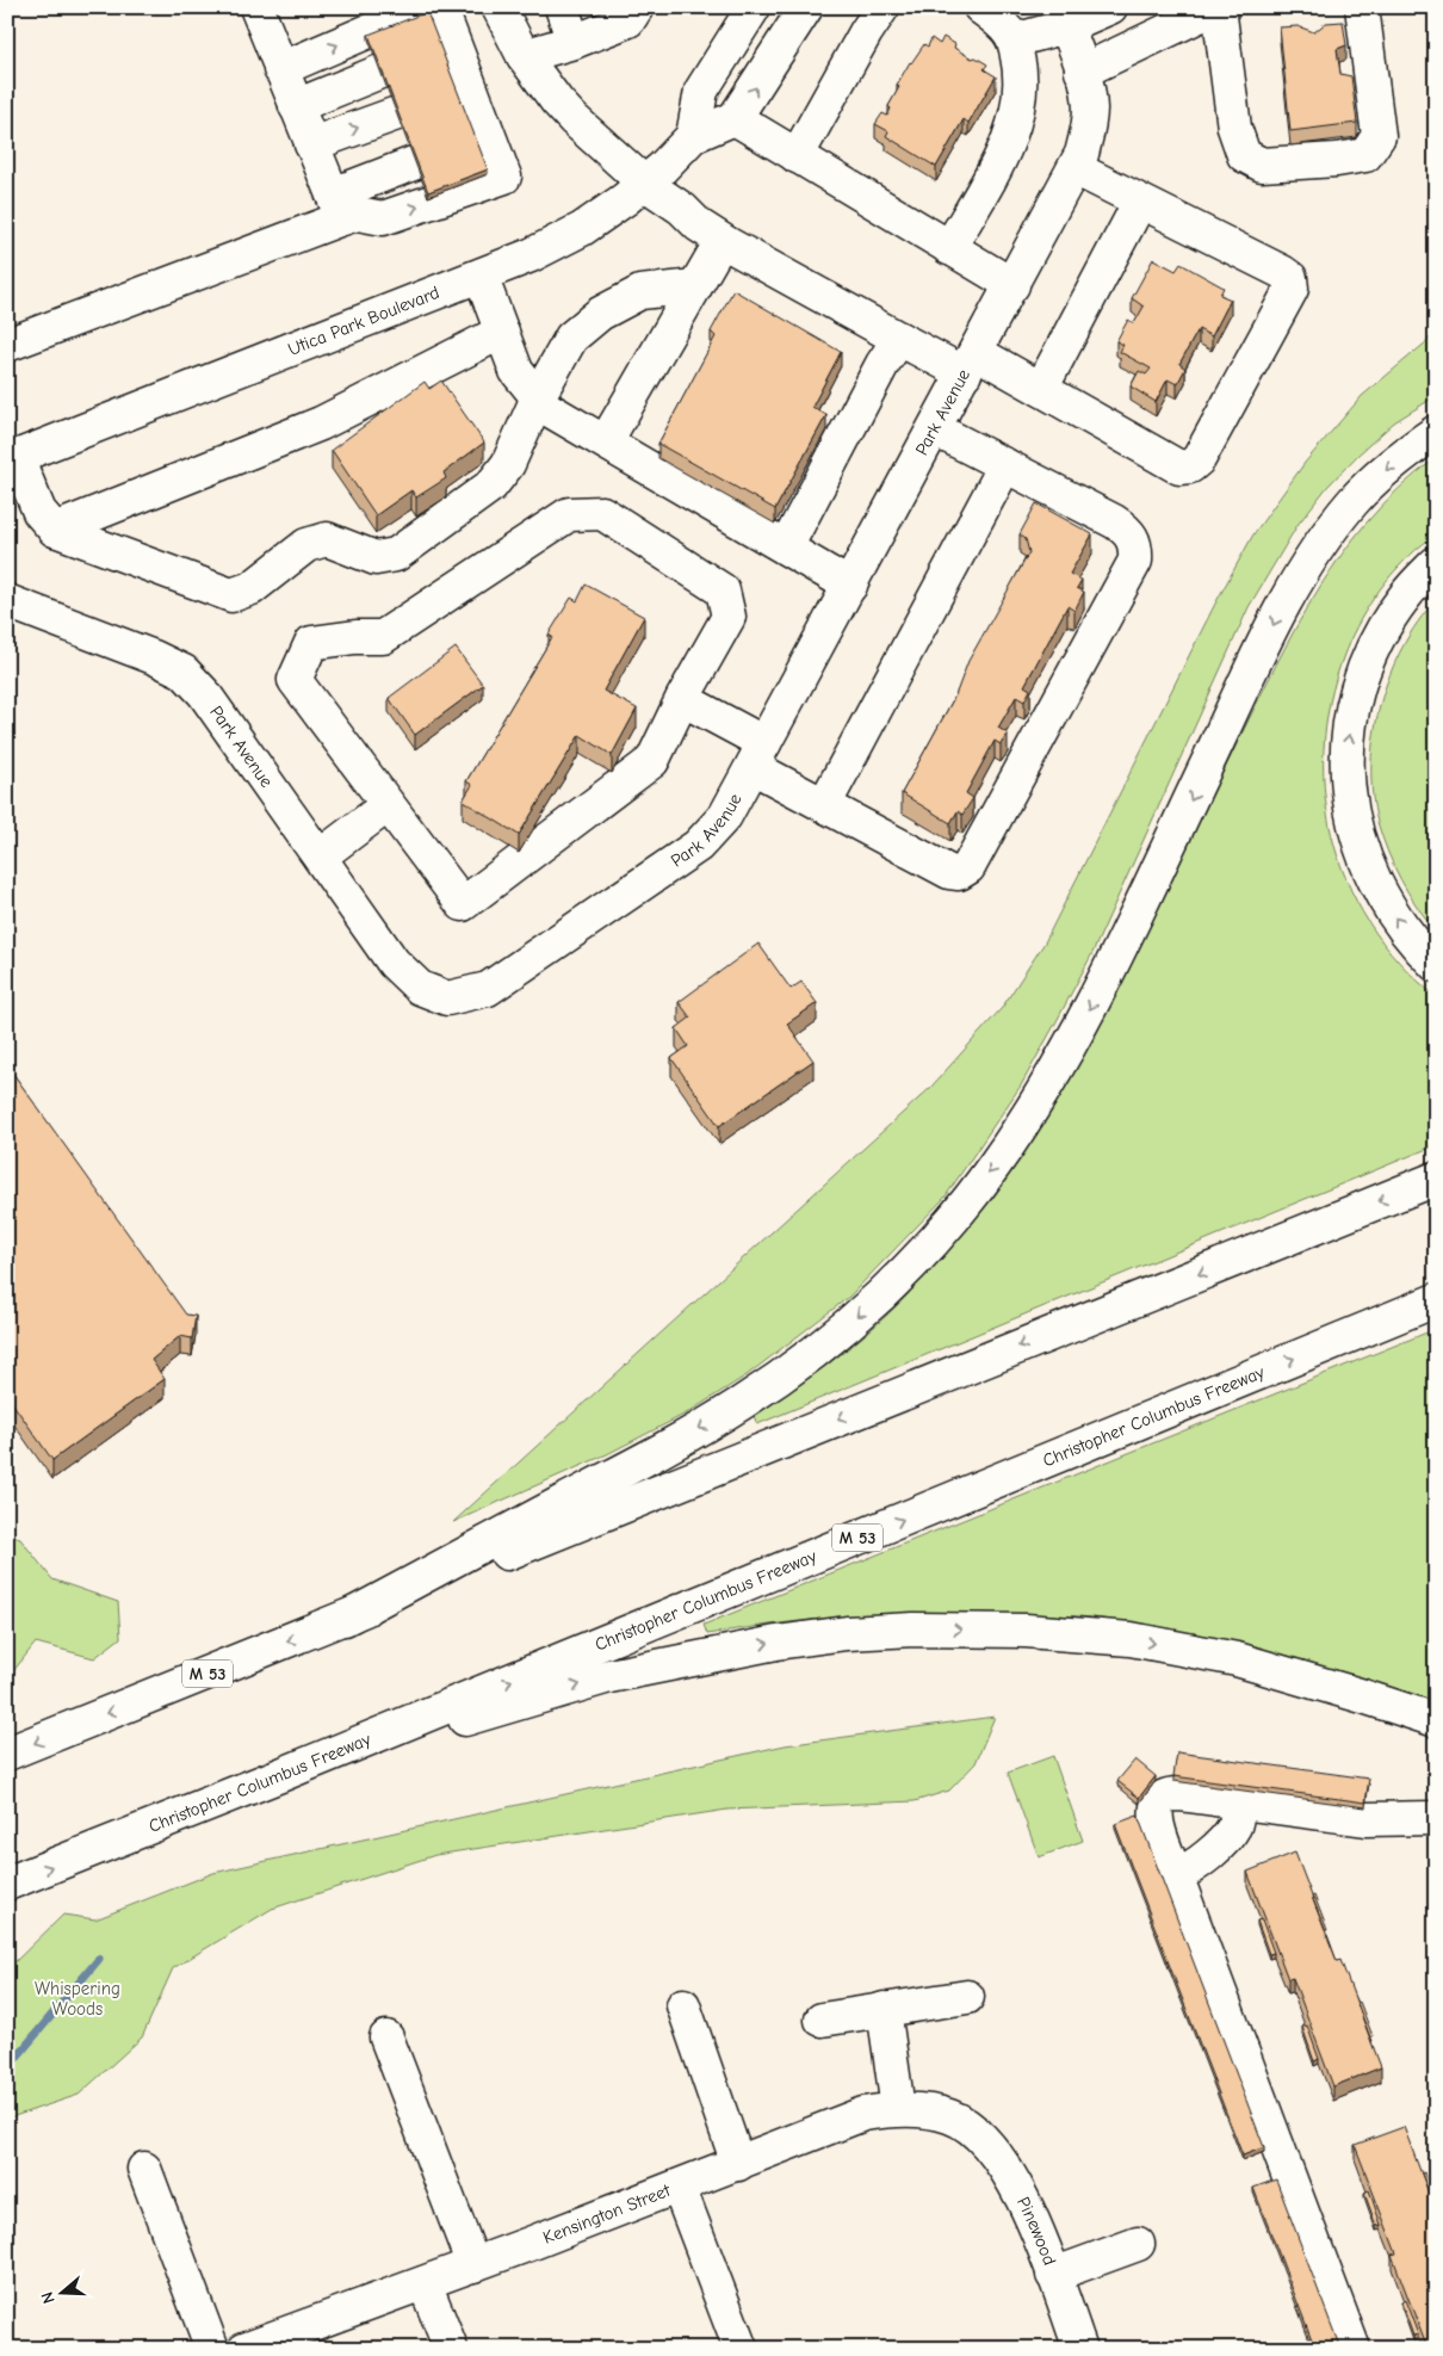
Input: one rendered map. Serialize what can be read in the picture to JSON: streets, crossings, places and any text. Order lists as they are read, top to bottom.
{
  "streets": {
    "main road": [
      "Utica Park Boulevard",
      "Park Avenue",
      "Christopher Columbus Freeway",
      "M 53",
      "Kensington Street",
      "Pinewood"
    ]
  },
  "crossings": [
    ["Kensington Street", "Pinewood"]
  ],
  "parks": ["Whispering Woods"],
  "north": "left"
}
